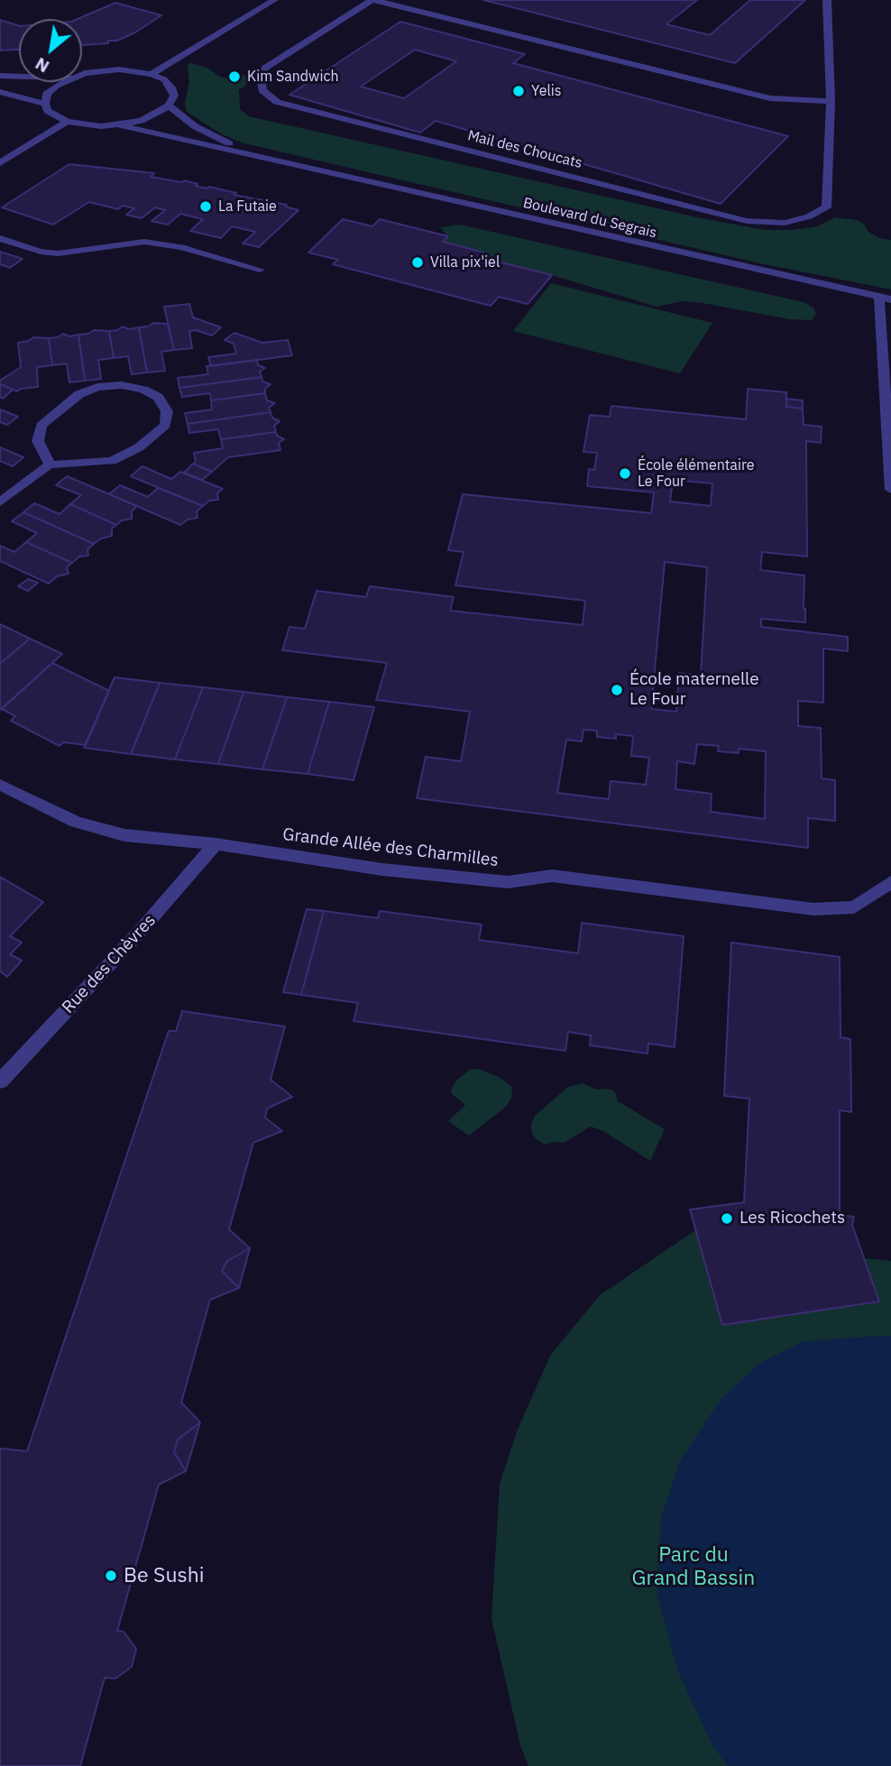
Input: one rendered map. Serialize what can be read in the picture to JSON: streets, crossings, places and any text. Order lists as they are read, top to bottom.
{
  "streets": {
    "street": [
      "Mail des Choucats",
      "Boulevard du Segrais",
      "Grande Allée des Charmilles",
      "Rue des Chèvres"
    ]
  },
  "crossings": [
    ["Grande Allée des Charmilles", "Rue des Chèvres"]
  ],
  "parks": ["Parc du Grand Bassin"],
  "places": [
    "Kim Sandwich",
    "Yelis",
    "La Futaie",
    "Villa pix'iel",
    "École élémentaire Le Four",
    "École maternelle Le Four",
    "Les Ricochets",
    "Be Sushi"
  ],
  "north": "bottom left"
}
